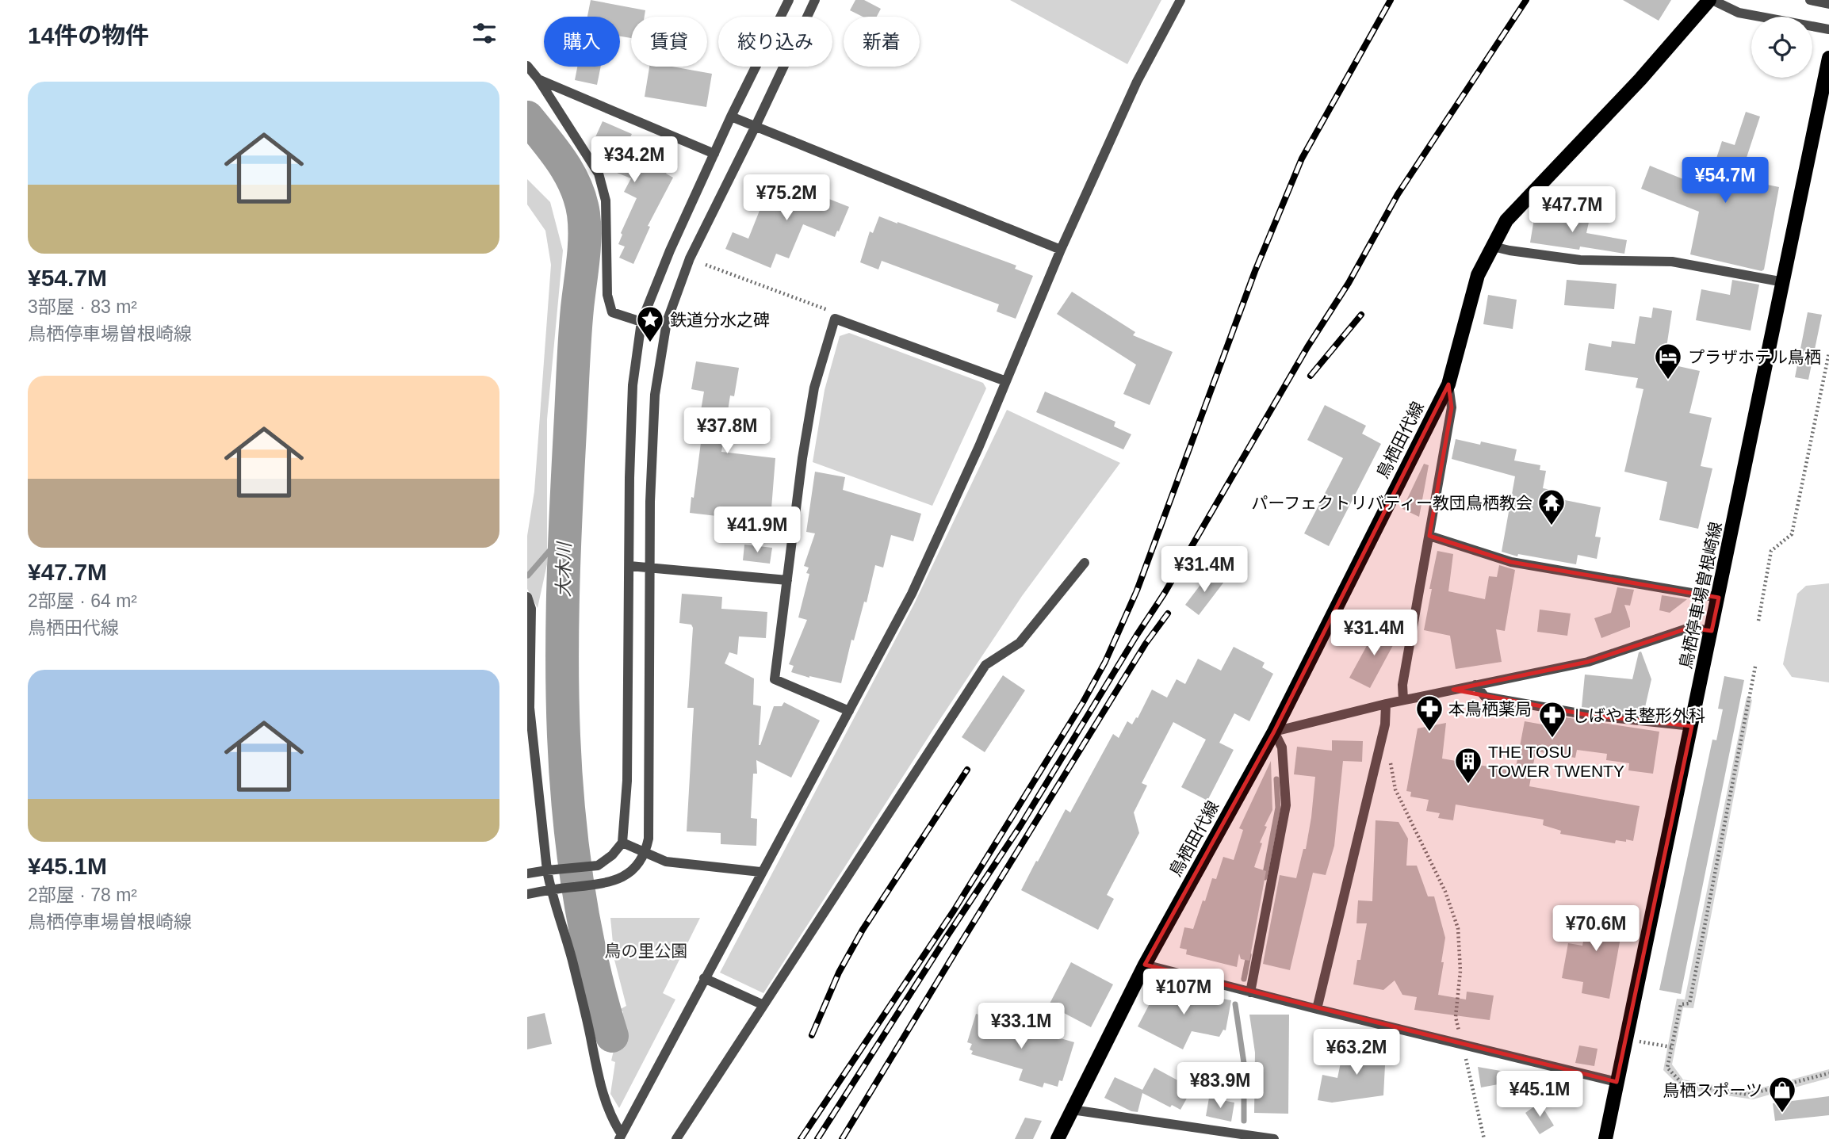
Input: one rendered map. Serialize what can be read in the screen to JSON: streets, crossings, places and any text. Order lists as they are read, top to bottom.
{
  "streets": {
    "main road": ["鳥栖田代線", "鳥栖停車場曽根崎線"]
  },
  "water": ["大木川"],
  "parks": ["鳥の里公園"],
  "places": {
    "place": ["鉄道分水之碑"],
    "hotel": ["プラザホテル鳥栖"],
    "temple": ["パーフェクトリバティー教団鳥栖教会"],
    "pharmacy": ["本鳥栖薬局", "しばやま整形外科"],
    "building": ["THE TOSU TOWER TWENTY"],
    "shop": ["鳥栖スポーツ"]
  },
  "page": {
    "heading": "14件の物件",
    "chip": [
      "購入",
      "賃貸",
      "絞り込み",
      "新着"
    ],
    "list": [
      {
        "name": "¥54.7M",
        "note": "3部屋 · 83 m² · 鳥栖停車場曽根崎線"
      },
      {
        "name": "¥47.7M",
        "note": "2部屋 · 64 m² · 鳥栖田代線"
      },
      {
        "name": "¥45.1M",
        "note": "2部屋 · 78 m² · 鳥栖停車場曽根崎線"
      }
    ],
    "price": [
      "¥34.2M",
      "¥54.7M",
      "¥75.2M",
      "¥47.7M",
      "¥37.8M",
      "¥41.9M",
      "¥31.4M",
      "¥31.4M",
      "¥70.6M",
      "¥107M",
      "¥33.1M",
      "¥63.2M",
      "¥83.9M",
      "¥45.1M"
    ]
  }
}
